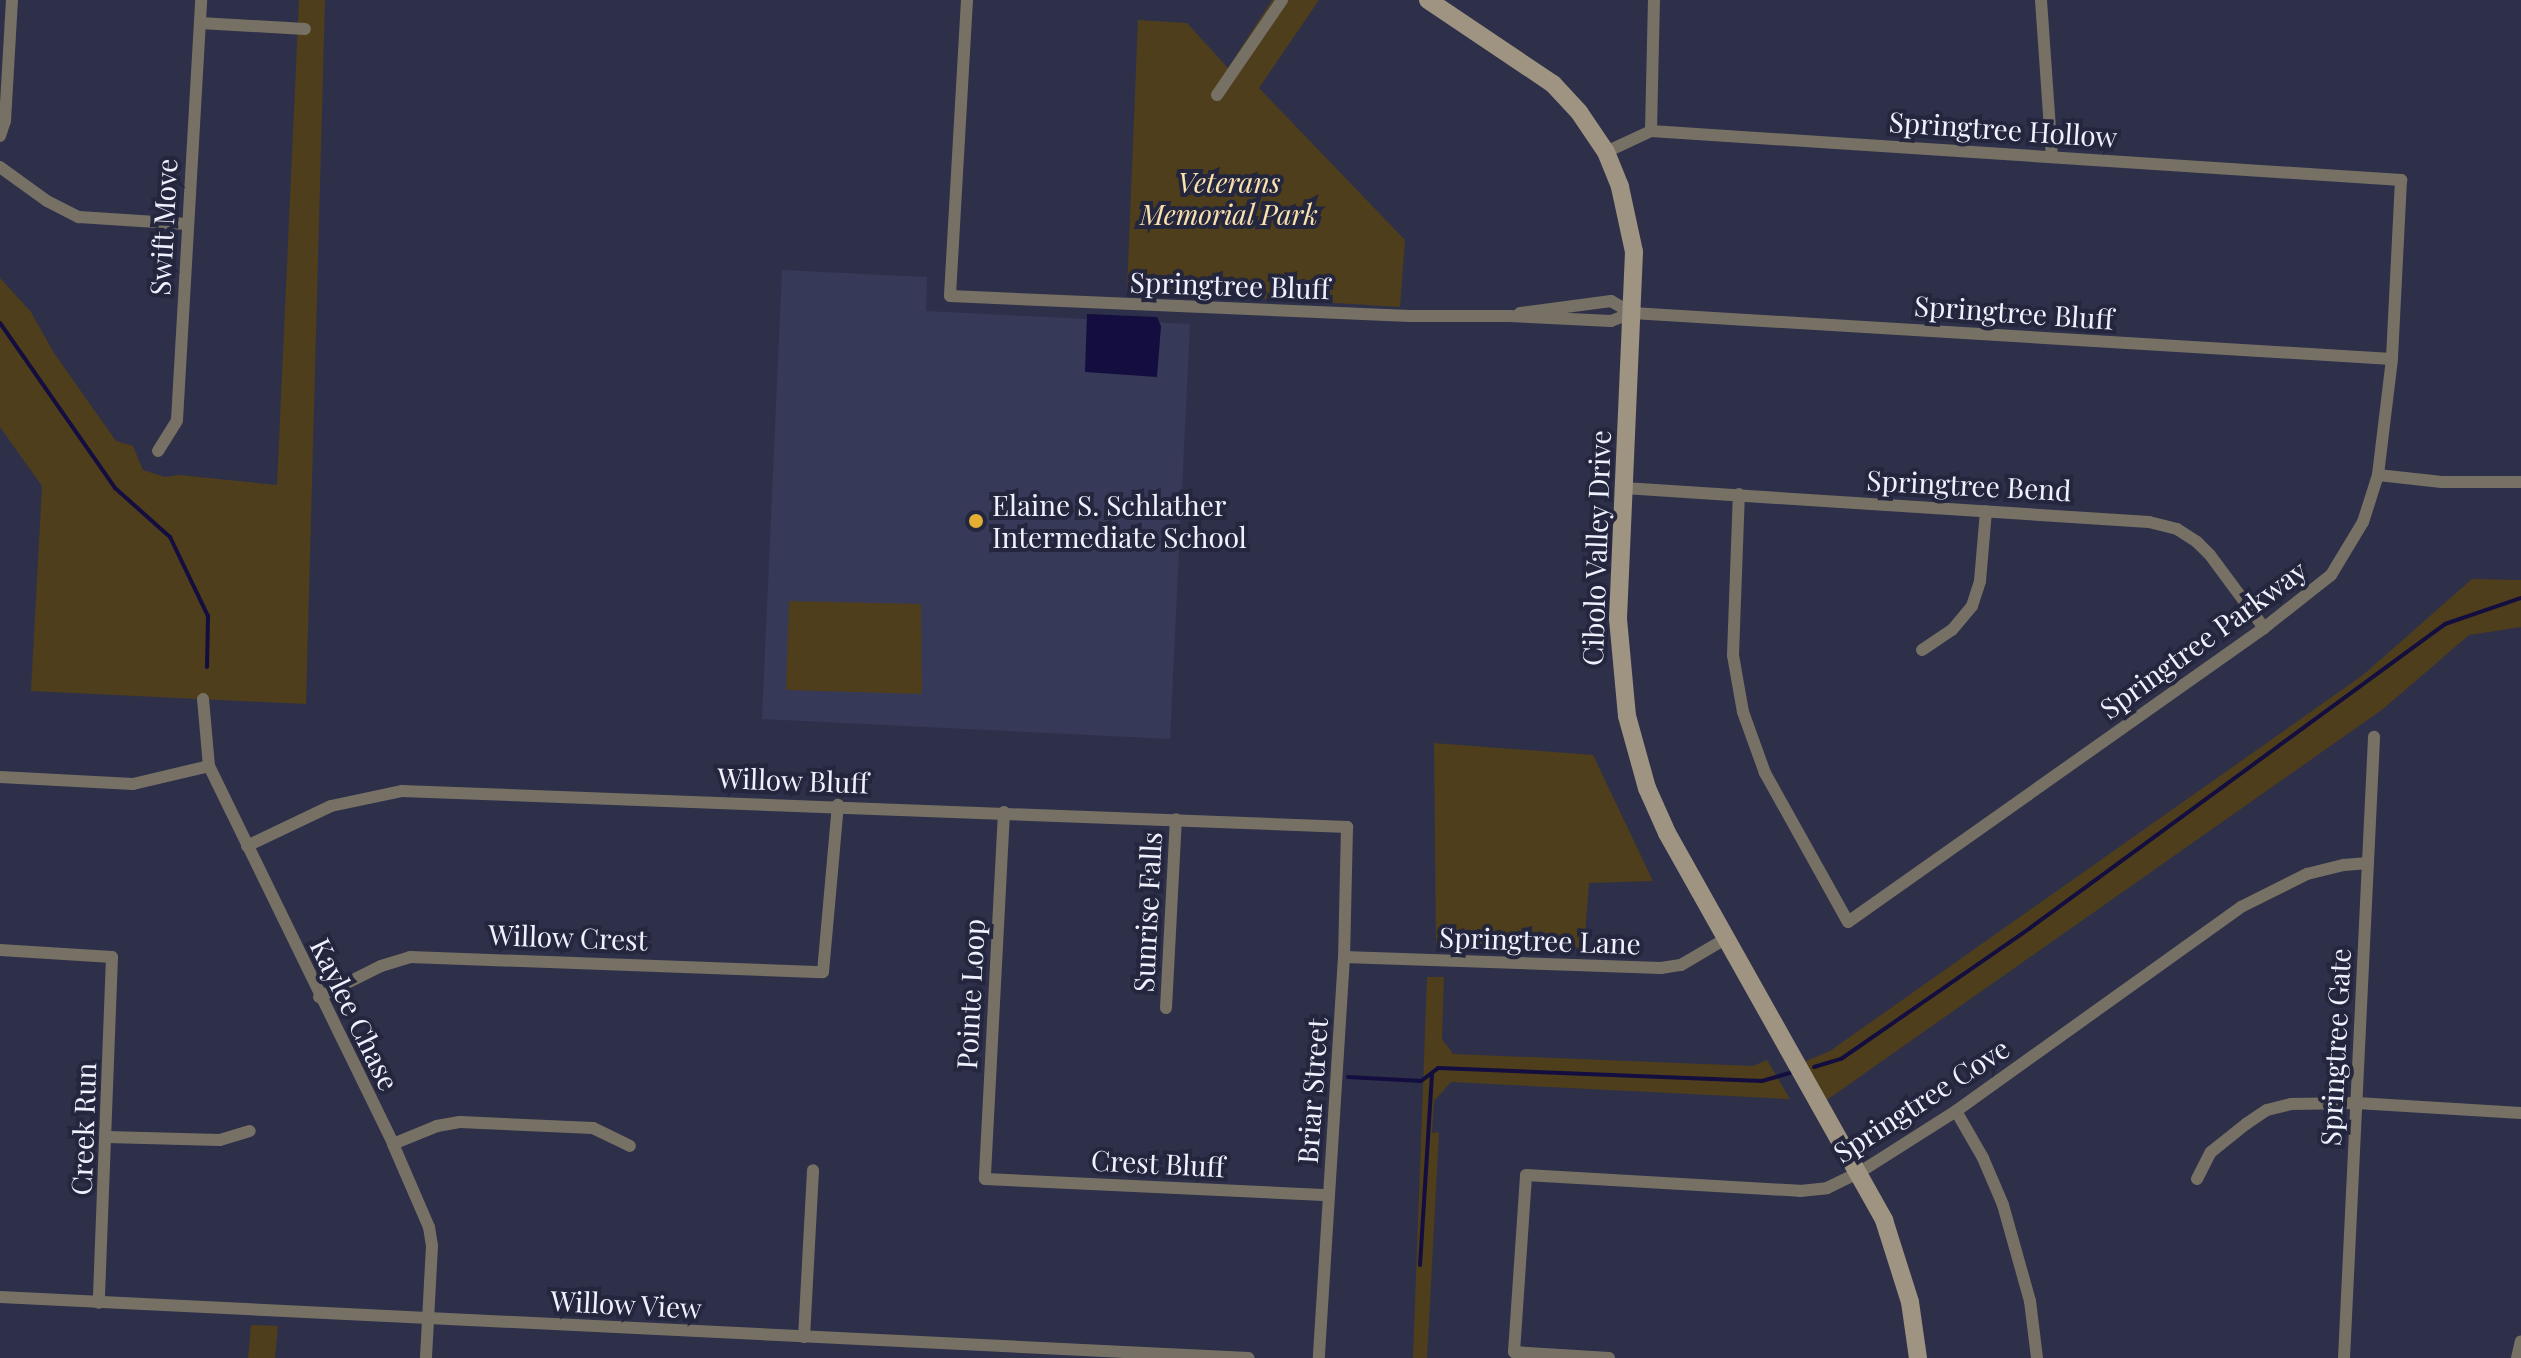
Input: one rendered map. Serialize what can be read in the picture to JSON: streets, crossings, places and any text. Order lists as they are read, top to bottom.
{
  "streets": {
    "main road": ["Cibolo Valley Drive"],
    "street": [
      "Springtree Hollow",
      "Swift Move",
      "Springtree Bluff",
      "Springtree Bend",
      "Springtree Parkway",
      "Willow Bluff",
      "Sunrise Falls",
      "Willow Crest",
      "Springtree Lane",
      "Pointe Loop",
      "Kaylee Chase",
      "Springtree Gate",
      "Briar Street",
      "Springtree Cove",
      "Creek Run",
      "Crest Bluff",
      "Willow View"
    ]
  },
  "crossings": [
    ["Springtree Hollow", "Cibolo Valley Drive"],
    ["Springtree Hollow", "Springtree Parkway"],
    ["Springtree Bluff", "Cibolo Valley Drive"],
    ["Springtree Bluff", "Springtree Parkway"],
    ["Springtree Bend", "Cibolo Valley Drive"],
    ["Springtree Bend", "Springtree Parkway"],
    ["Cibolo Valley Drive", "Springtree Lane"],
    ["Cibolo Valley Drive", "Springtree Cove"],
    ["Willow Bluff", "Sunrise Falls"],
    ["Willow Bluff", "Willow Crest"],
    ["Willow Bluff", "Pointe Loop"],
    ["Willow Bluff", "Kaylee Chase"],
    ["Willow Bluff", "Briar Street"],
    ["Willow Crest", "Kaylee Chase"],
    ["Springtree Lane", "Briar Street"],
    ["Pointe Loop", "Crest Bluff"],
    ["Kaylee Chase", "Willow View"],
    ["Springtree Gate", "Springtree Cove"],
    ["Briar Street", "Crest Bluff"],
    ["Creek Run", "Willow View"]
  ],
  "parks": ["Veterans Memorial Park"],
  "places": ["Elaine S. Schlather Intermediate School"]
}
